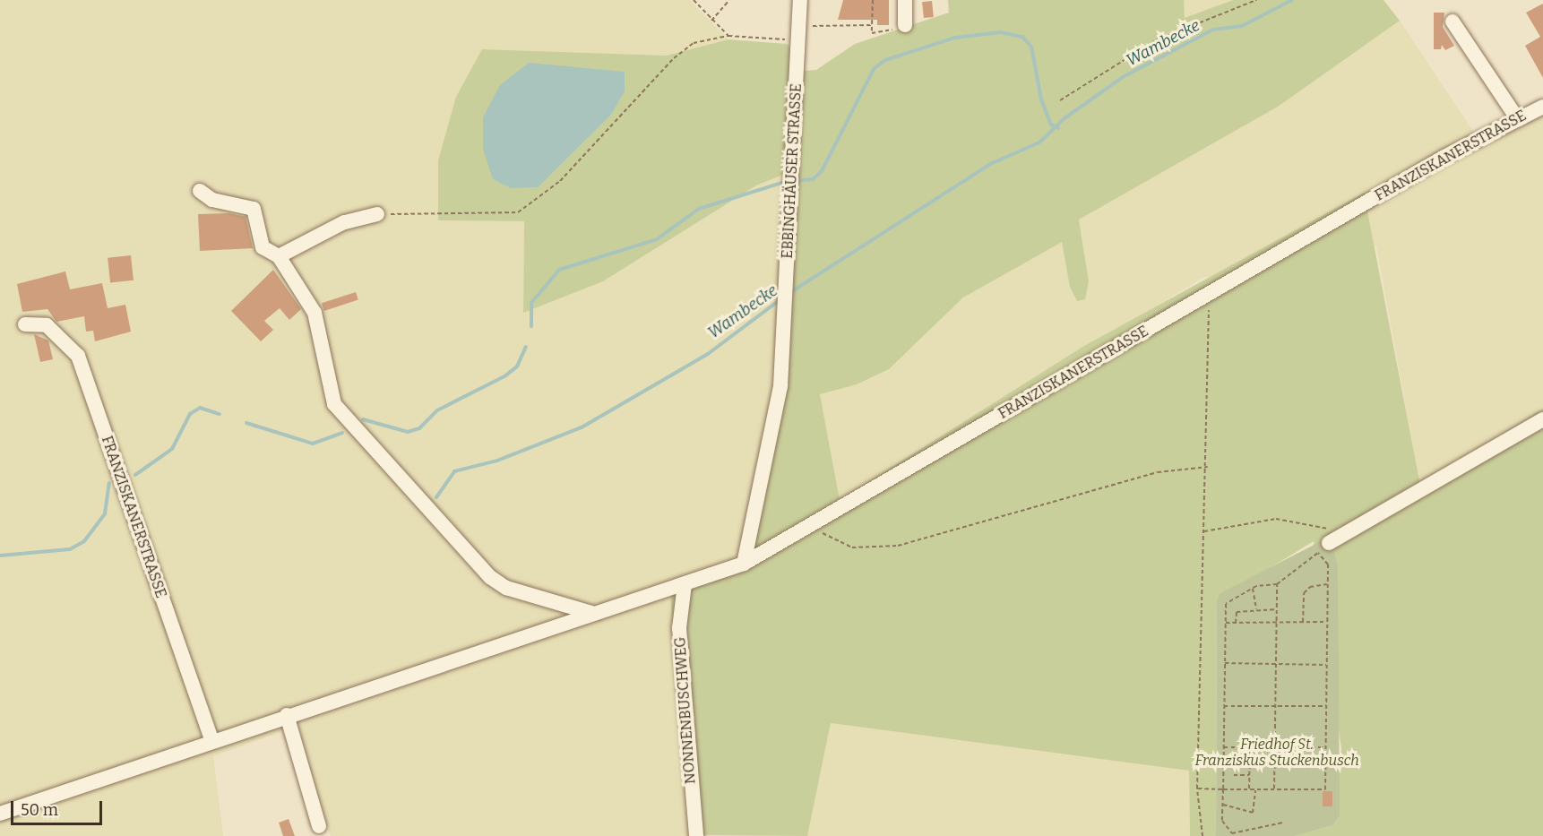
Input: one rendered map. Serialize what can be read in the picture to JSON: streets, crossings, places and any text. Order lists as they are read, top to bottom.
{
  "streets": {
    "street": ["FRANZISKANERSTRASSE", "EBBINGHÄUSER STRASSE", "NONNENBUSCHWEG"]
  },
  "crossings": [
    ["FRANZISKANERSTRASSE", "EBBINGHÄUSER STRASSE"],
    ["FRANZISKANERSTRASSE", "NONNENBUSCHWEG"]
  ],
  "water": ["Wambecke"],
  "parks": ["Friedhof St. Franziskus Stuckenbusch"],
  "scale_bar": "50 m"
}
